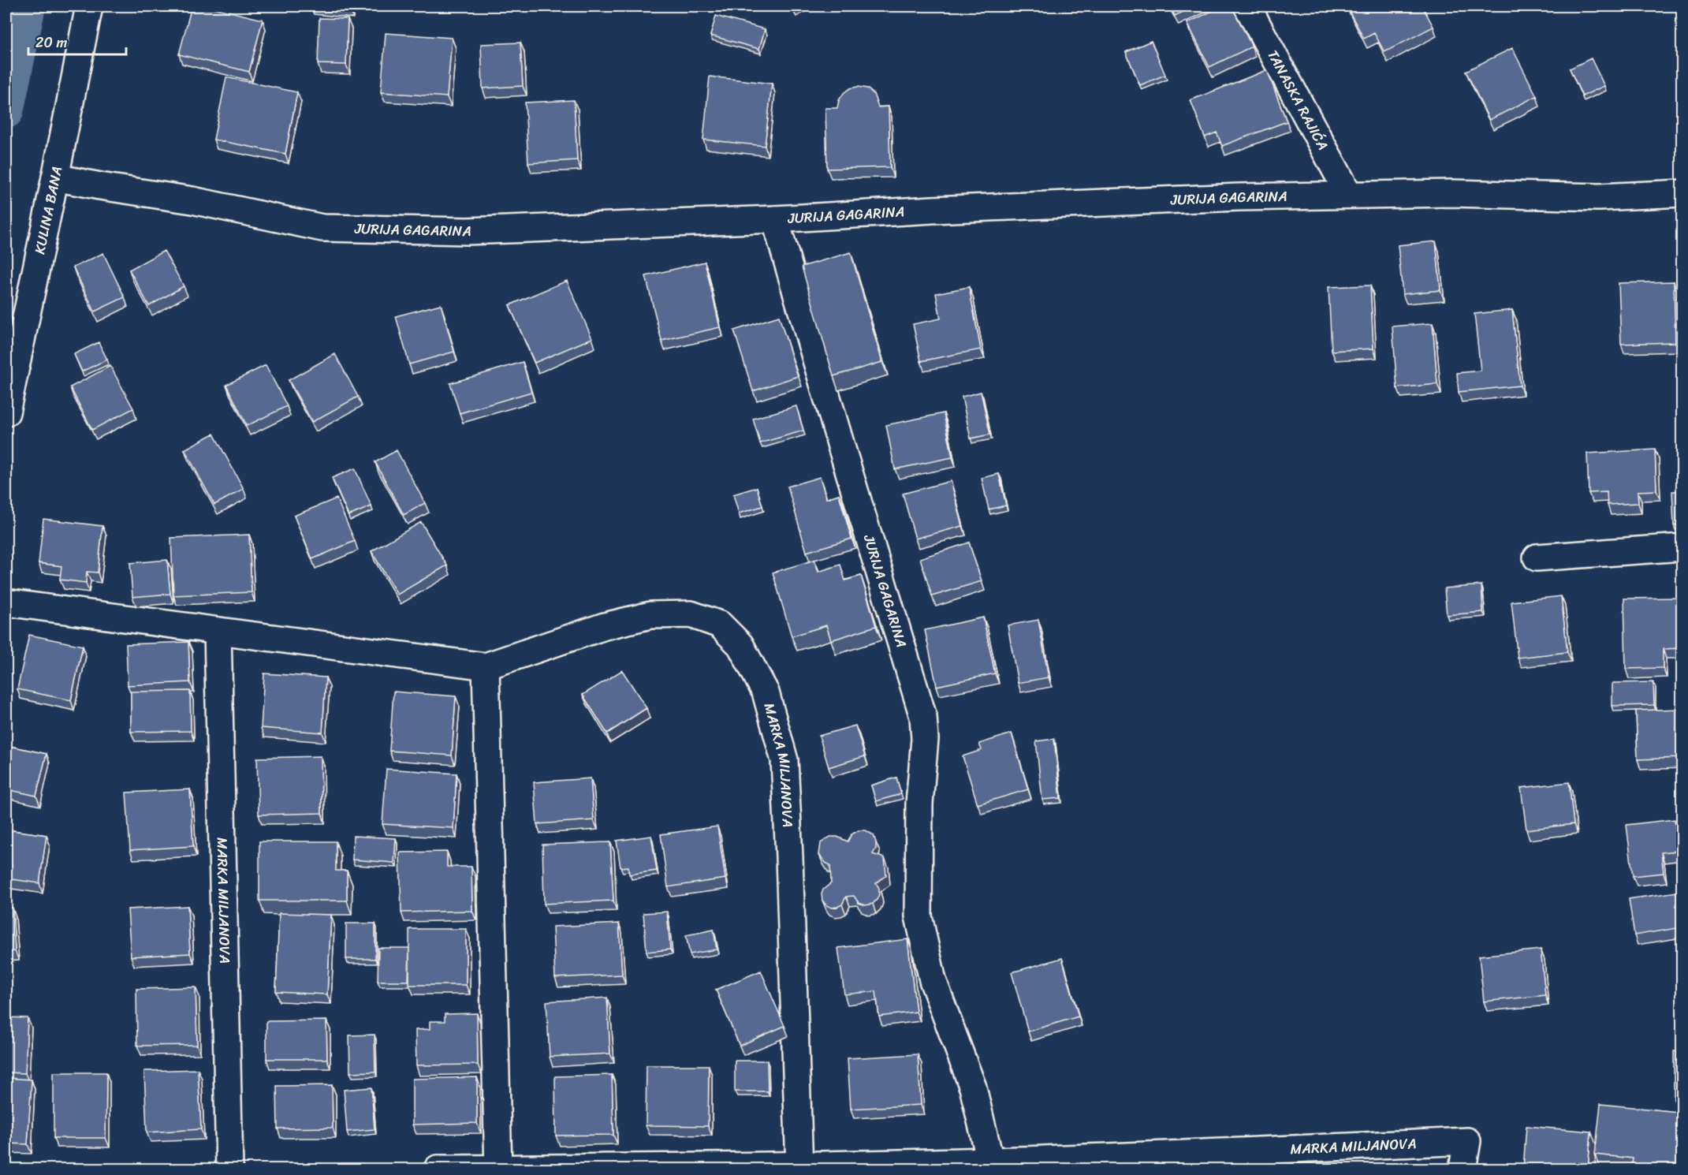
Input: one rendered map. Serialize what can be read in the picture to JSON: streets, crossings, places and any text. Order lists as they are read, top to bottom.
{
  "streets": {
    "street": [
      "TANASKA RAJIĆA",
      "JURIJA GAGARINA",
      "KULINA BANA",
      "MARKA MILJANOVA"
    ]
  },
  "crossings": [
    ["TANASKA RAJIĆA", "JURIJA GAGARINA"],
    ["JURIJA GAGARINA", "KULINA BANA"],
    ["JURIJA GAGARINA", "MARKA MILJANOVA"]
  ],
  "scale_bar": "20 m"
}
